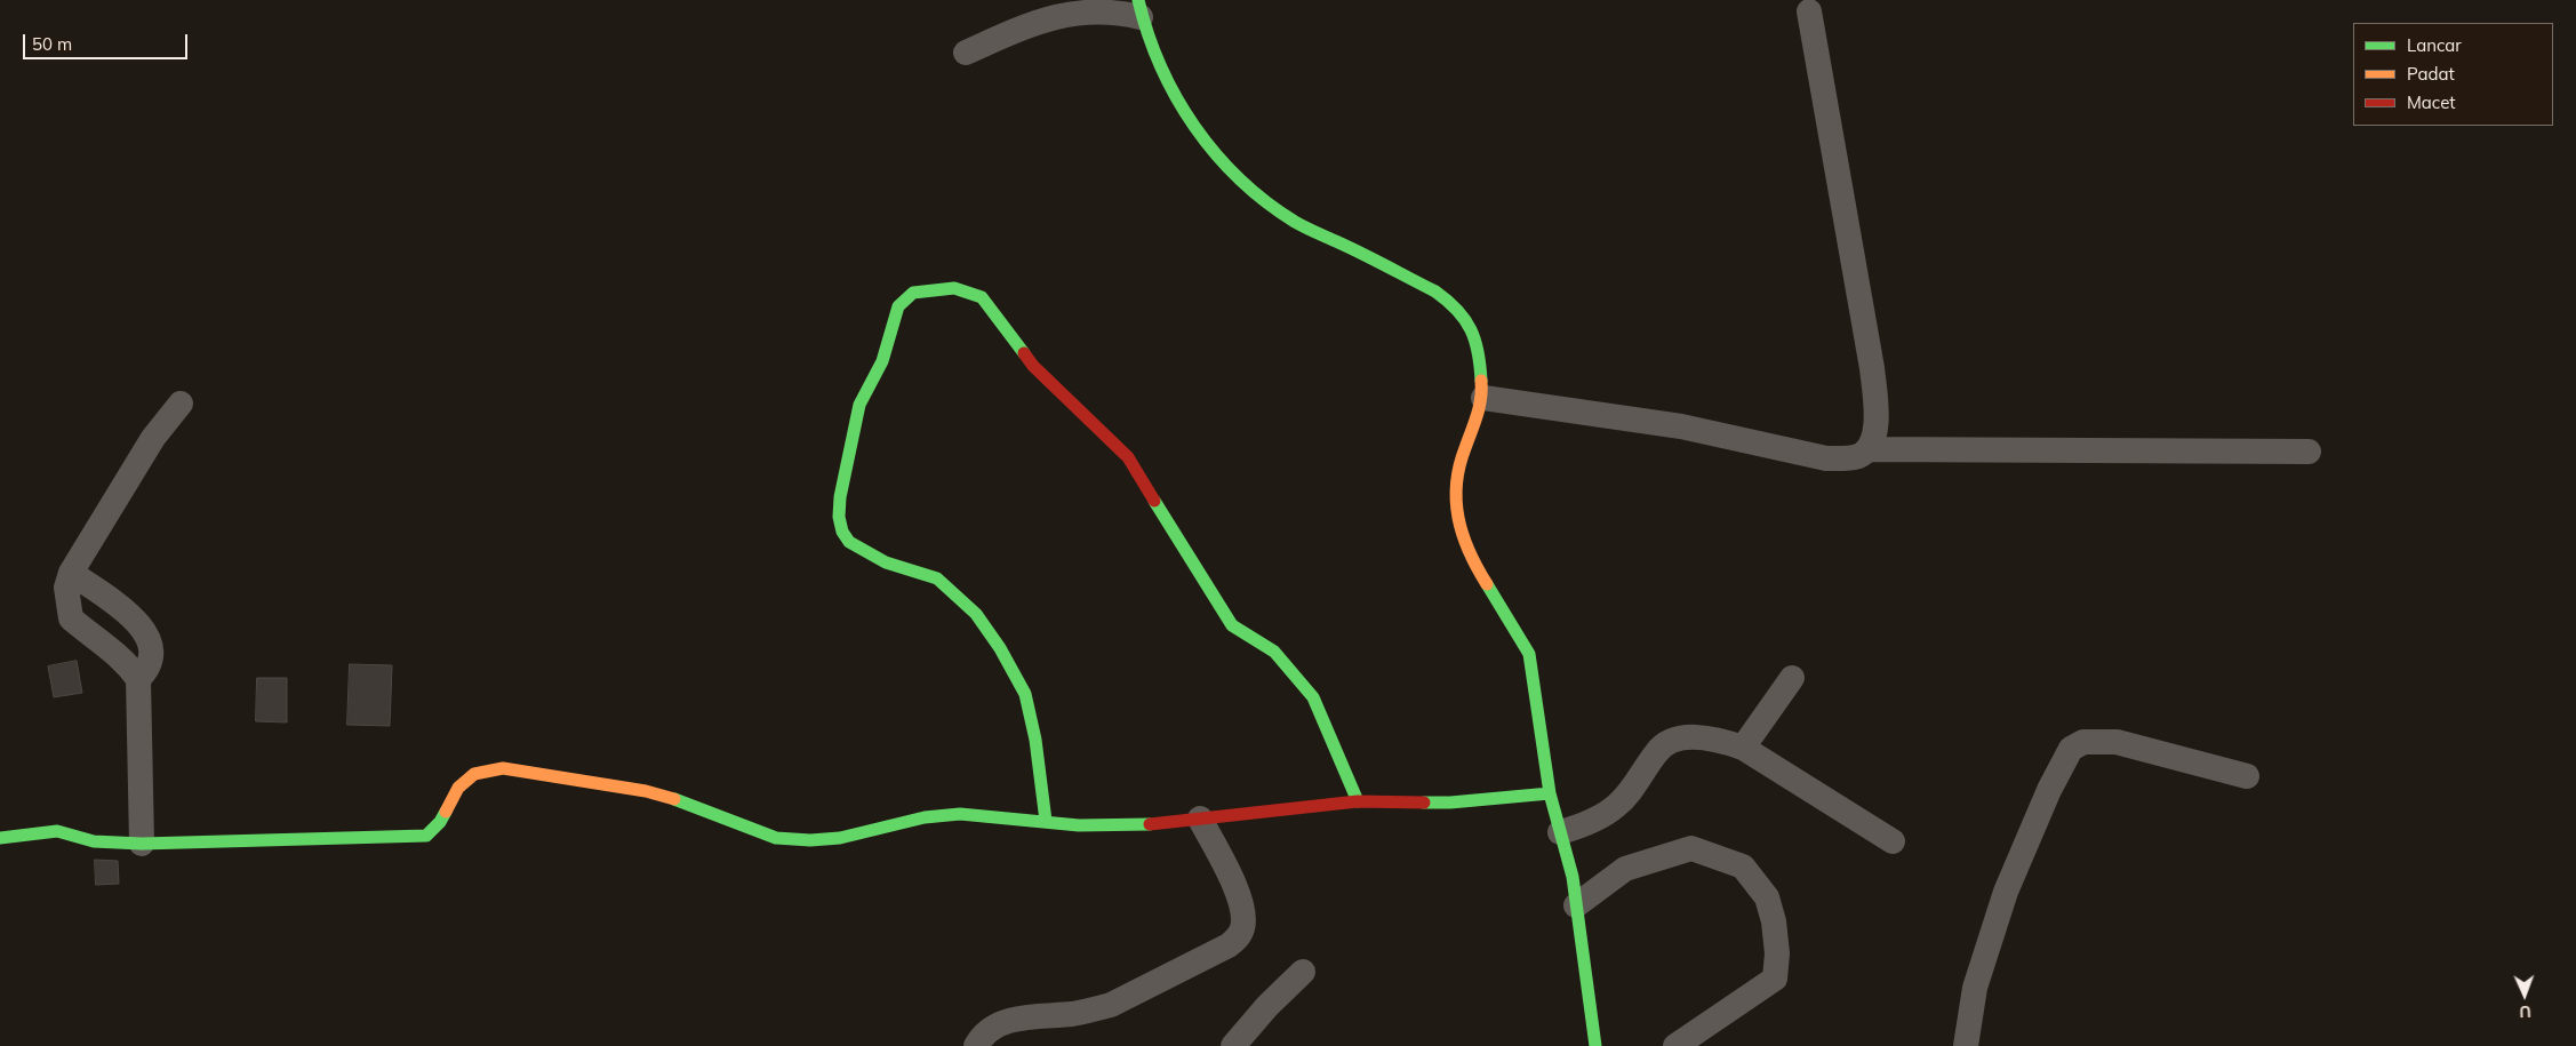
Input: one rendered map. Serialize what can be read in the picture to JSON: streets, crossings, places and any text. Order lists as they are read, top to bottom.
{
  "legend": ["Lancar", "Padat", "Macet"],
  "scale_bar": "50 m",
  "north": "bottom"
}
